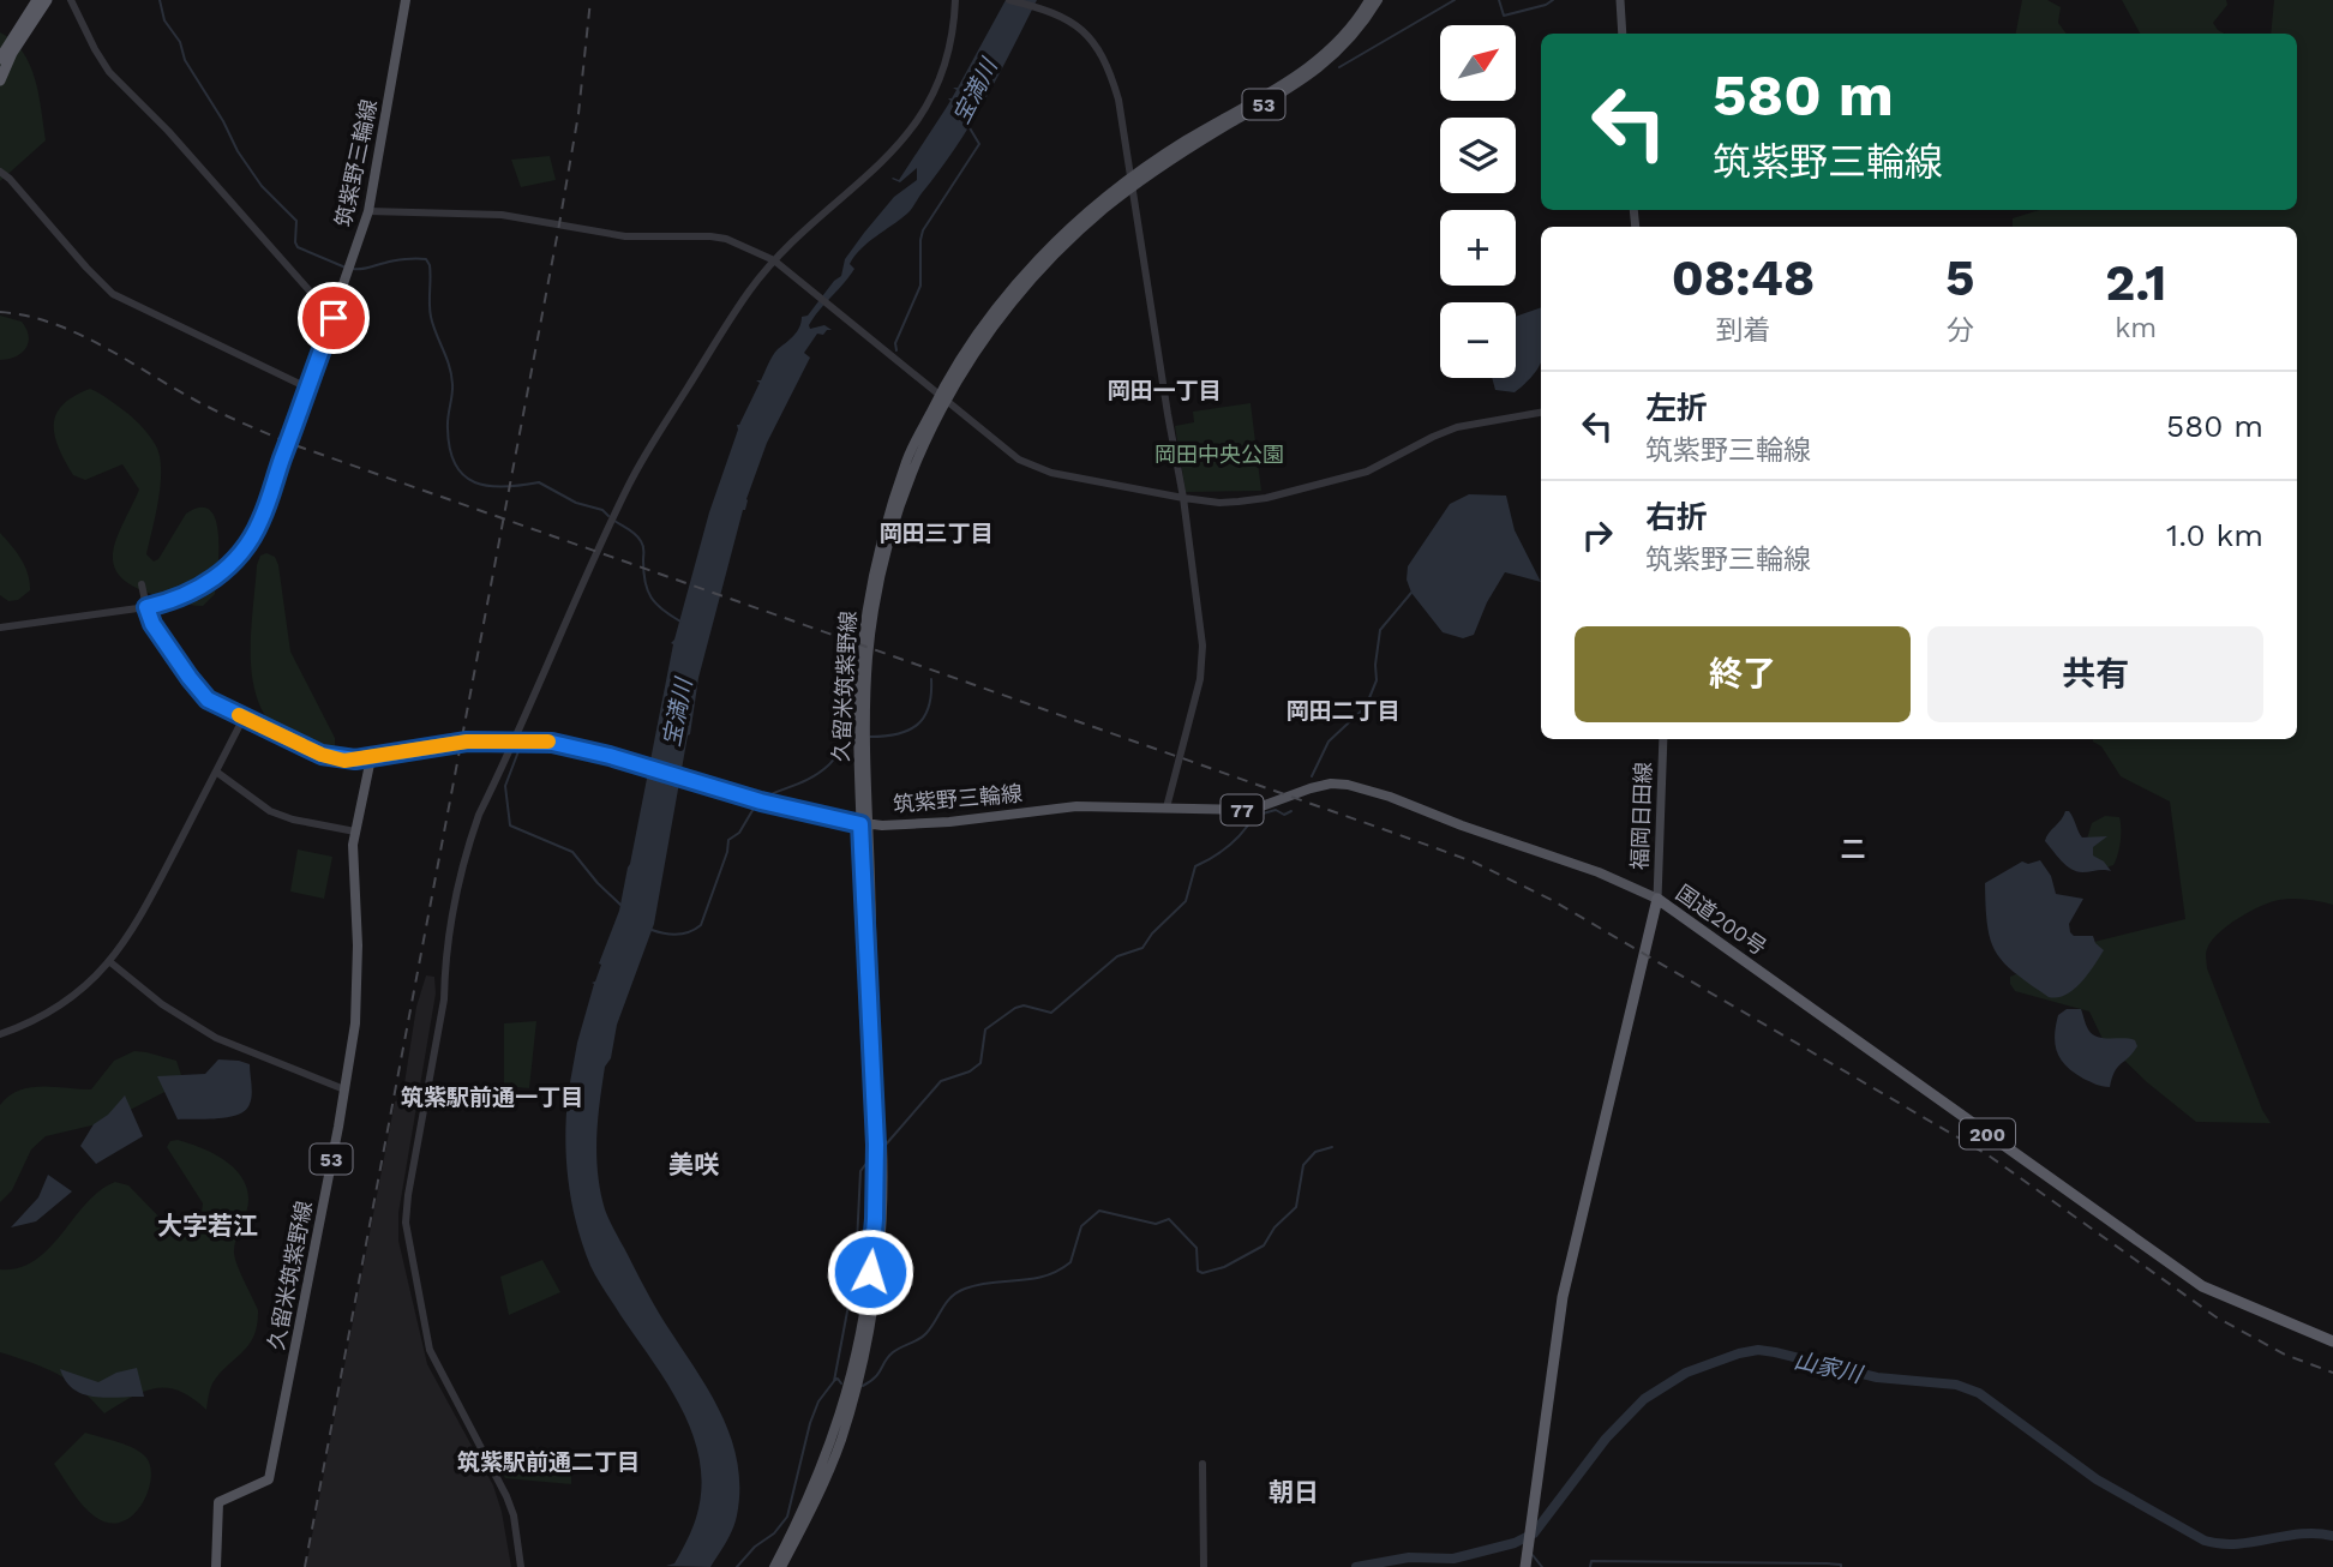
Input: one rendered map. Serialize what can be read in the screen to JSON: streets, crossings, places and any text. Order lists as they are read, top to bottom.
{
  "streets": {
    "highway": ["国道200号", "200"],
    "main road": [
      "53",
      "筑紫野三輪線",
      "久留米筑紫野線",
      "77",
      "福岡日田線"
    ]
  },
  "crossings": [
    ["筑紫野三輪線", "久留米筑紫野線"],
    ["筑紫野三輪線", "福岡日田線"],
    ["筑紫野三輪線", "国道200号"],
    ["福岡日田線", "国道200号"]
  ],
  "districts": [
    "岡田一丁目",
    "岡田三丁目",
    "岡田二丁目",
    "二",
    "筑紫駅前通一丁目",
    "美咲",
    "大字若江",
    "筑紫駅前通二丁目",
    "朝日"
  ],
  "water": ["宝満川", "山家川"],
  "parks": ["岡田中央公園"],
  "north": "top right",
  "page": {
    "map_buttons": ["+", "−"],
    "turn": ["580 m", "筑紫野三輪線"],
    "eta": [
      "08:48",
      "到着",
      "5",
      "分",
      "2.1",
      "km"
    ],
    "list": [
      {
        "name": "左折",
        "note": "筑紫野三輪線",
        "value": "580 m"
      },
      {
        "name": "右折",
        "note": "筑紫野三輪線",
        "value": "1.0 km"
      }
    ],
    "buttons": ["終了", "共有"]
  }
}
